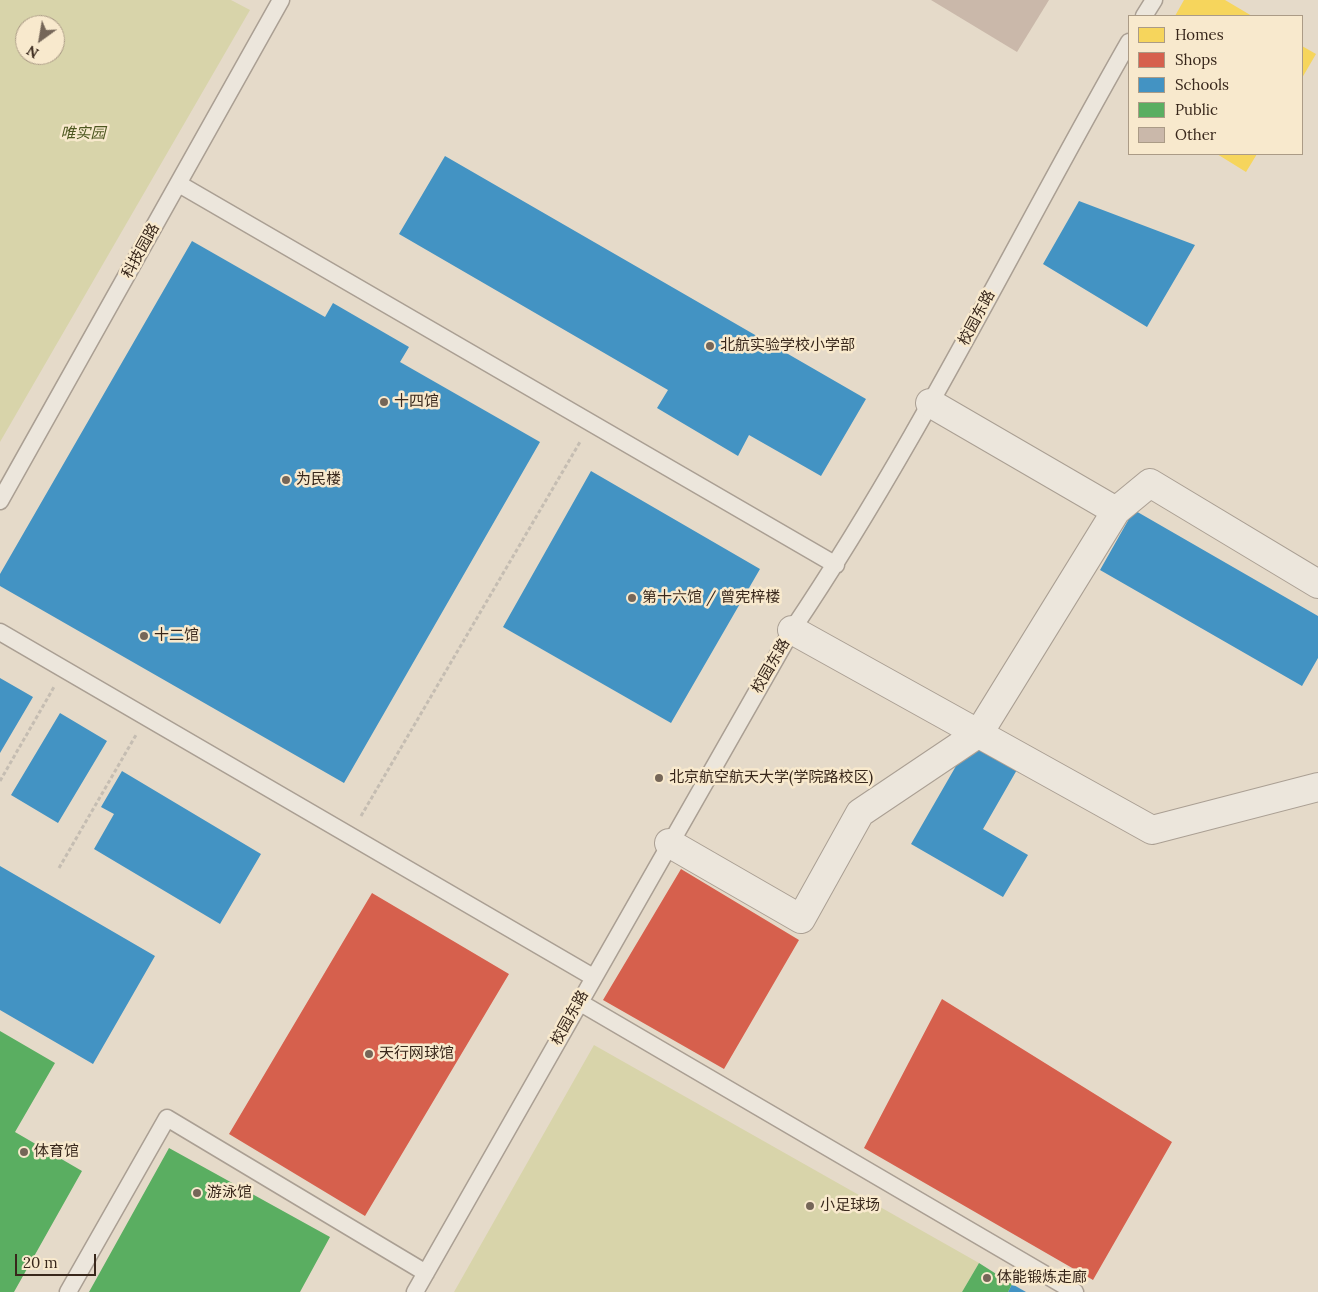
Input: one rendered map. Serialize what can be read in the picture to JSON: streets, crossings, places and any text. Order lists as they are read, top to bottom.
{
  "streets": {
    "lane": ["科技园路", "校园东路"]
  },
  "parks": ["唯实园"],
  "places": [
    "北航实验学校小学部",
    "十四馆",
    "为民楼",
    "第十六馆 / 曾宪梓楼",
    "十二馆",
    "北京航空航天大学(学院路校区)",
    "天行网球馆",
    "体育馆",
    "游泳馆",
    "小足球场",
    "体能锻炼走廊"
  ],
  "legend": [
    "Homes",
    "Shops",
    "Schools",
    "Public",
    "Other"
  ],
  "scale_bar": "20 m",
  "north": "bottom left"
}
